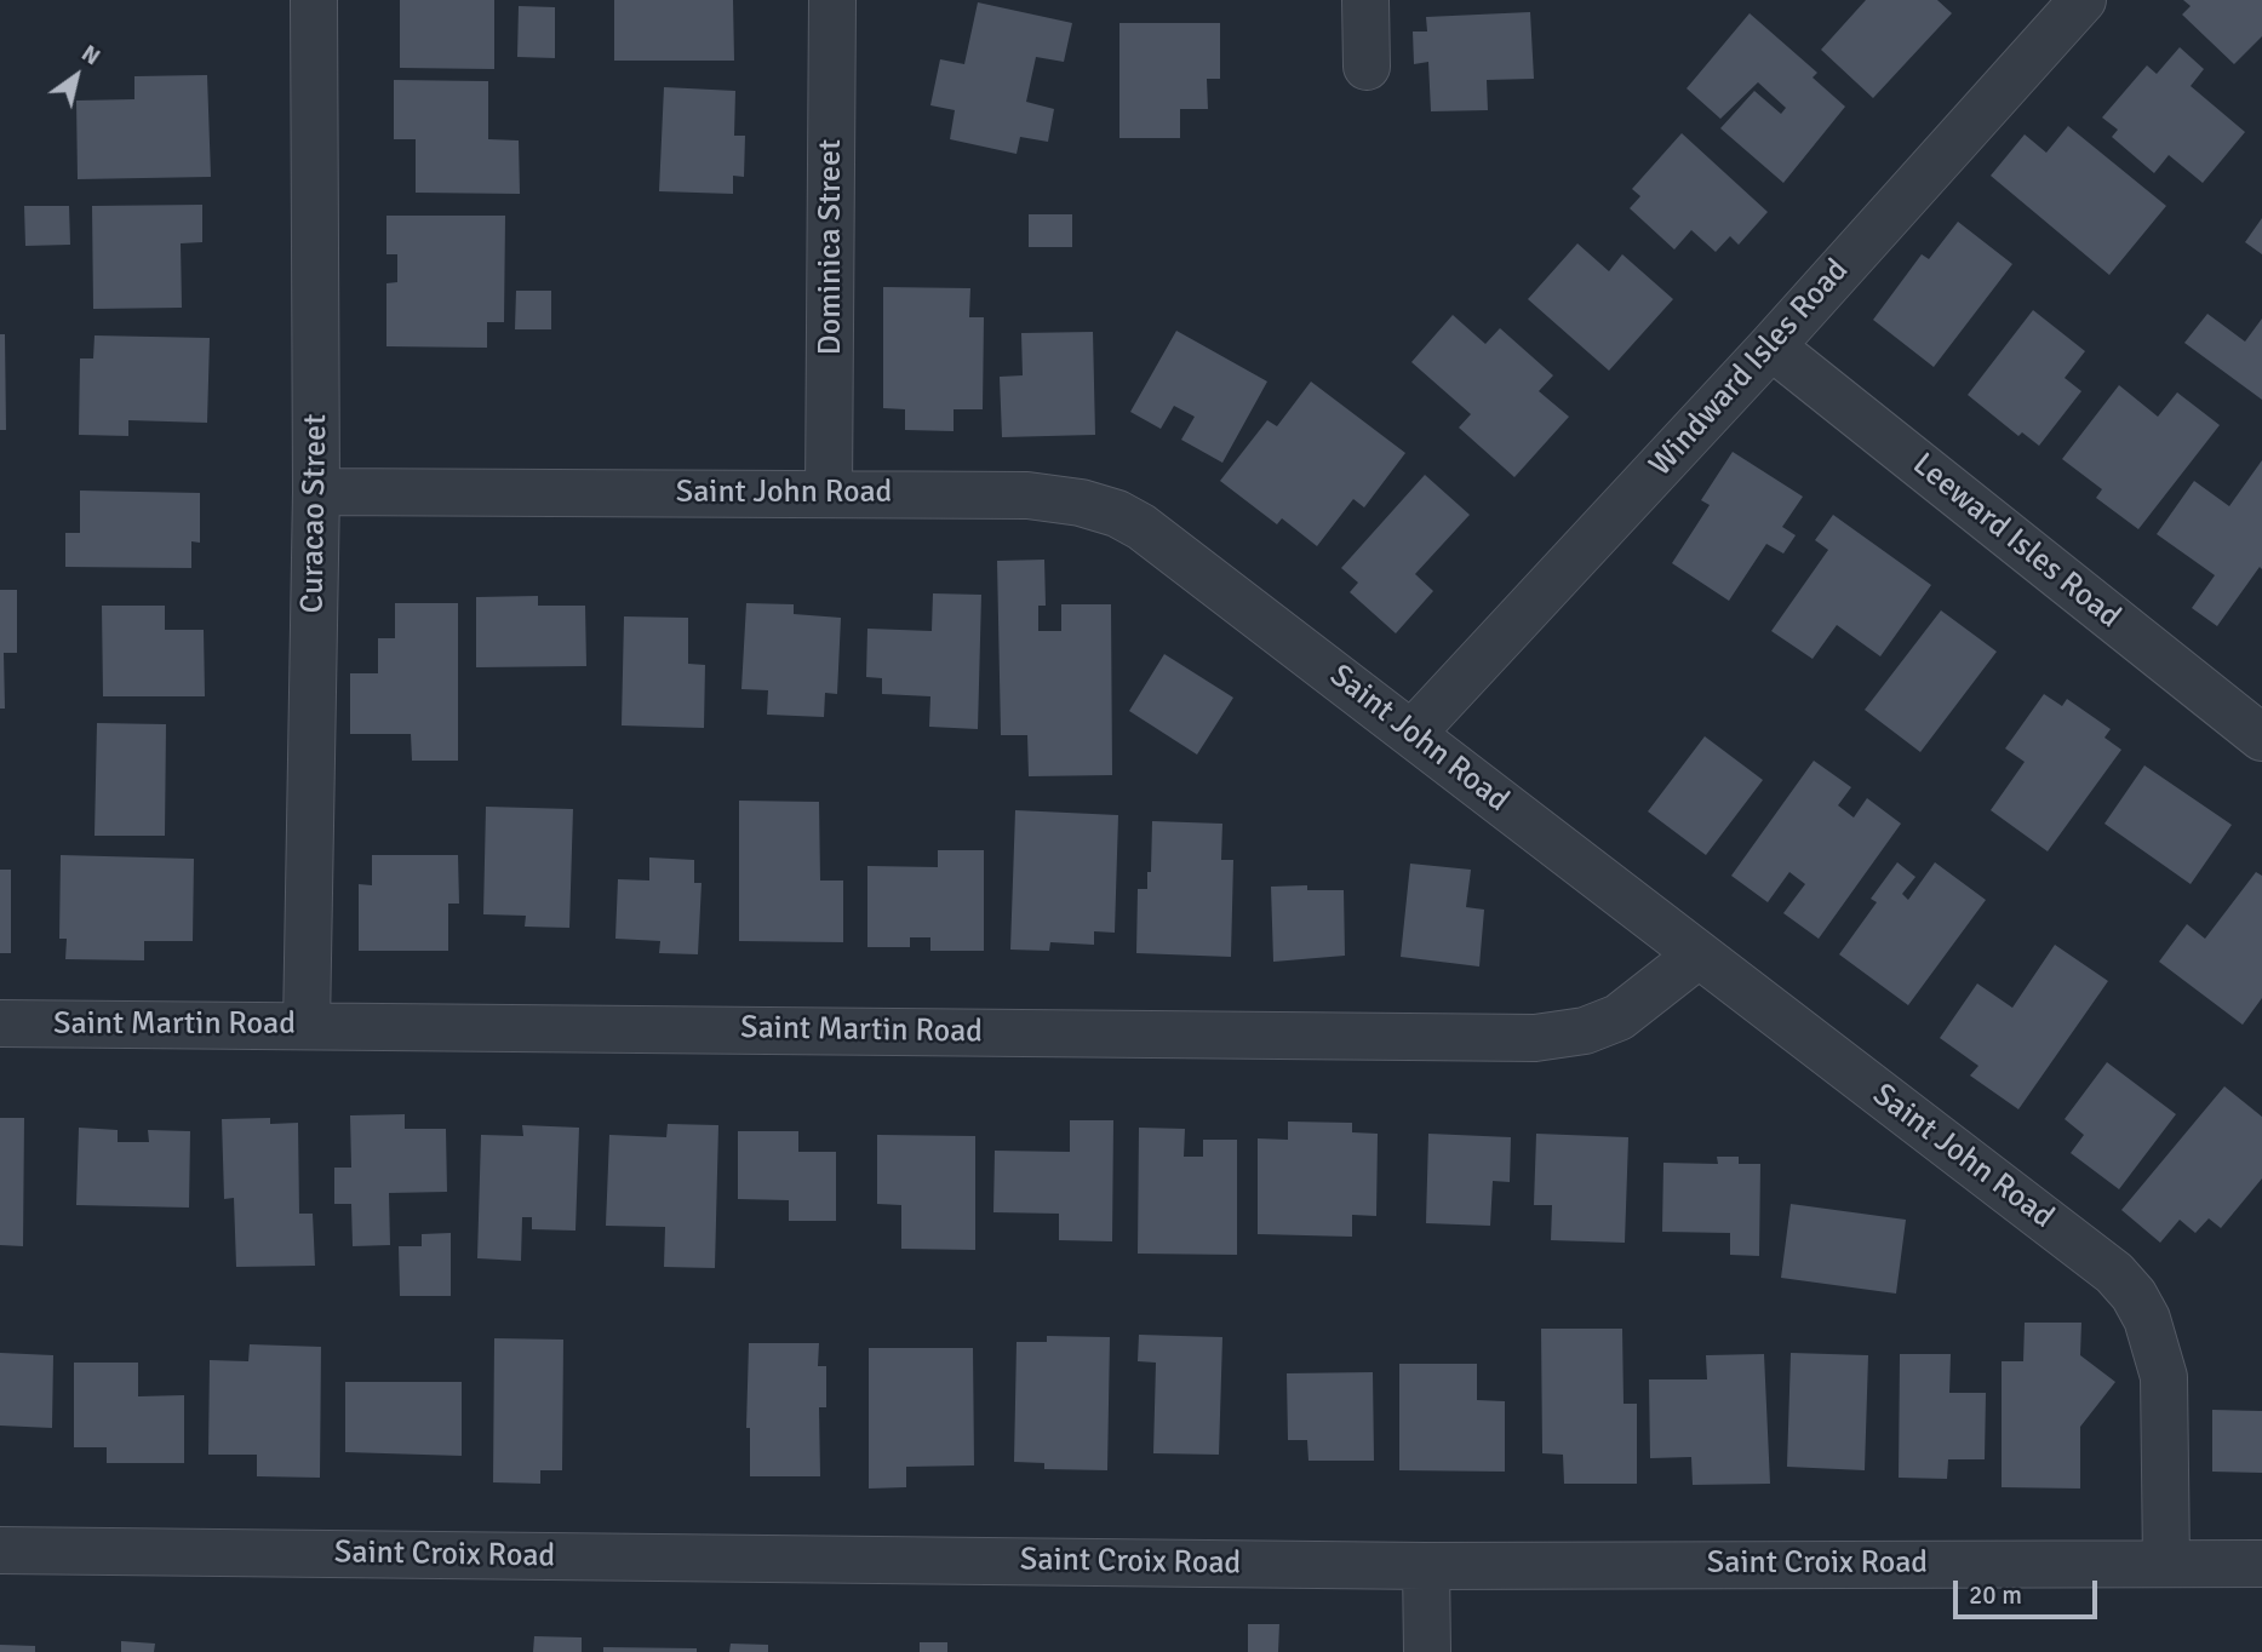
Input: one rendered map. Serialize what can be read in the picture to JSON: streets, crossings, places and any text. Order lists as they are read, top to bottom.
{
  "streets": {
    "street": [
      "Dominica Street",
      "Windward Isles Road",
      "Saint John Road",
      "Curacao Street",
      "Leeward Isles Road",
      "Saint Martin Road",
      "Saint Croix Road"
    ]
  },
  "crossings": [
    ["Dominica Street", "Saint John Road"],
    ["Windward Isles Road", "Saint John Road"],
    ["Windward Isles Road", "Leeward Isles Road"],
    ["Saint John Road", "Curacao Street"],
    ["Saint John Road", "Saint Martin Road"],
    ["Saint John Road", "Saint Croix Road"],
    ["Curacao Street", "Saint Martin Road"]
  ],
  "scale_bar": "20 m",
  "north": "top right"
}
